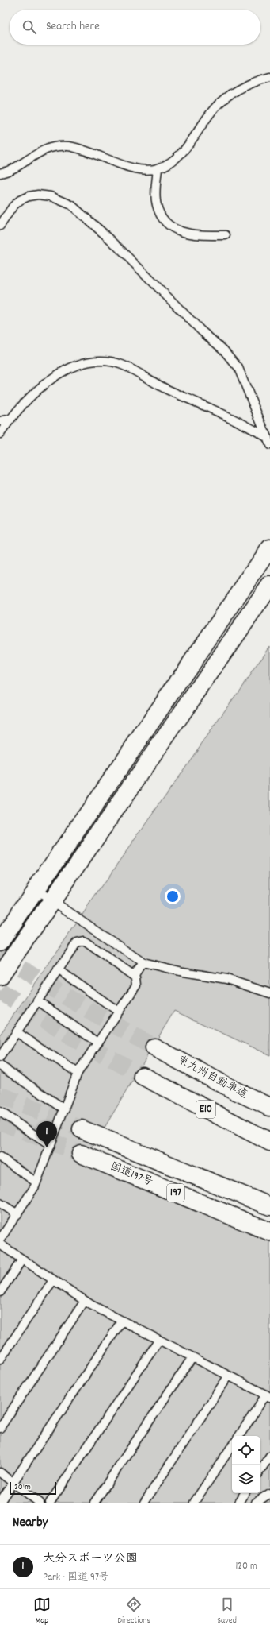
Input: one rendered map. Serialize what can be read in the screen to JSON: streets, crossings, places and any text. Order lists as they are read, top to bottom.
{
  "streets": {
    "main road": [
      "東九州自動車道",
      "E10",
      "国道197号",
      "197"
    ]
  },
  "scale_bar": "20 m",
  "page": {
    "search": "Search here",
    "pins": "1",
    "scale": "20 m",
    "heading": "Nearby",
    "list": [
      {
        "mark": "1",
        "name": "大分スポーツ公園",
        "note": "Park · 国道197号",
        "value": "120 m"
      }
    ],
    "nav": ["Map", "Directions", "Saved"]
  }
}
